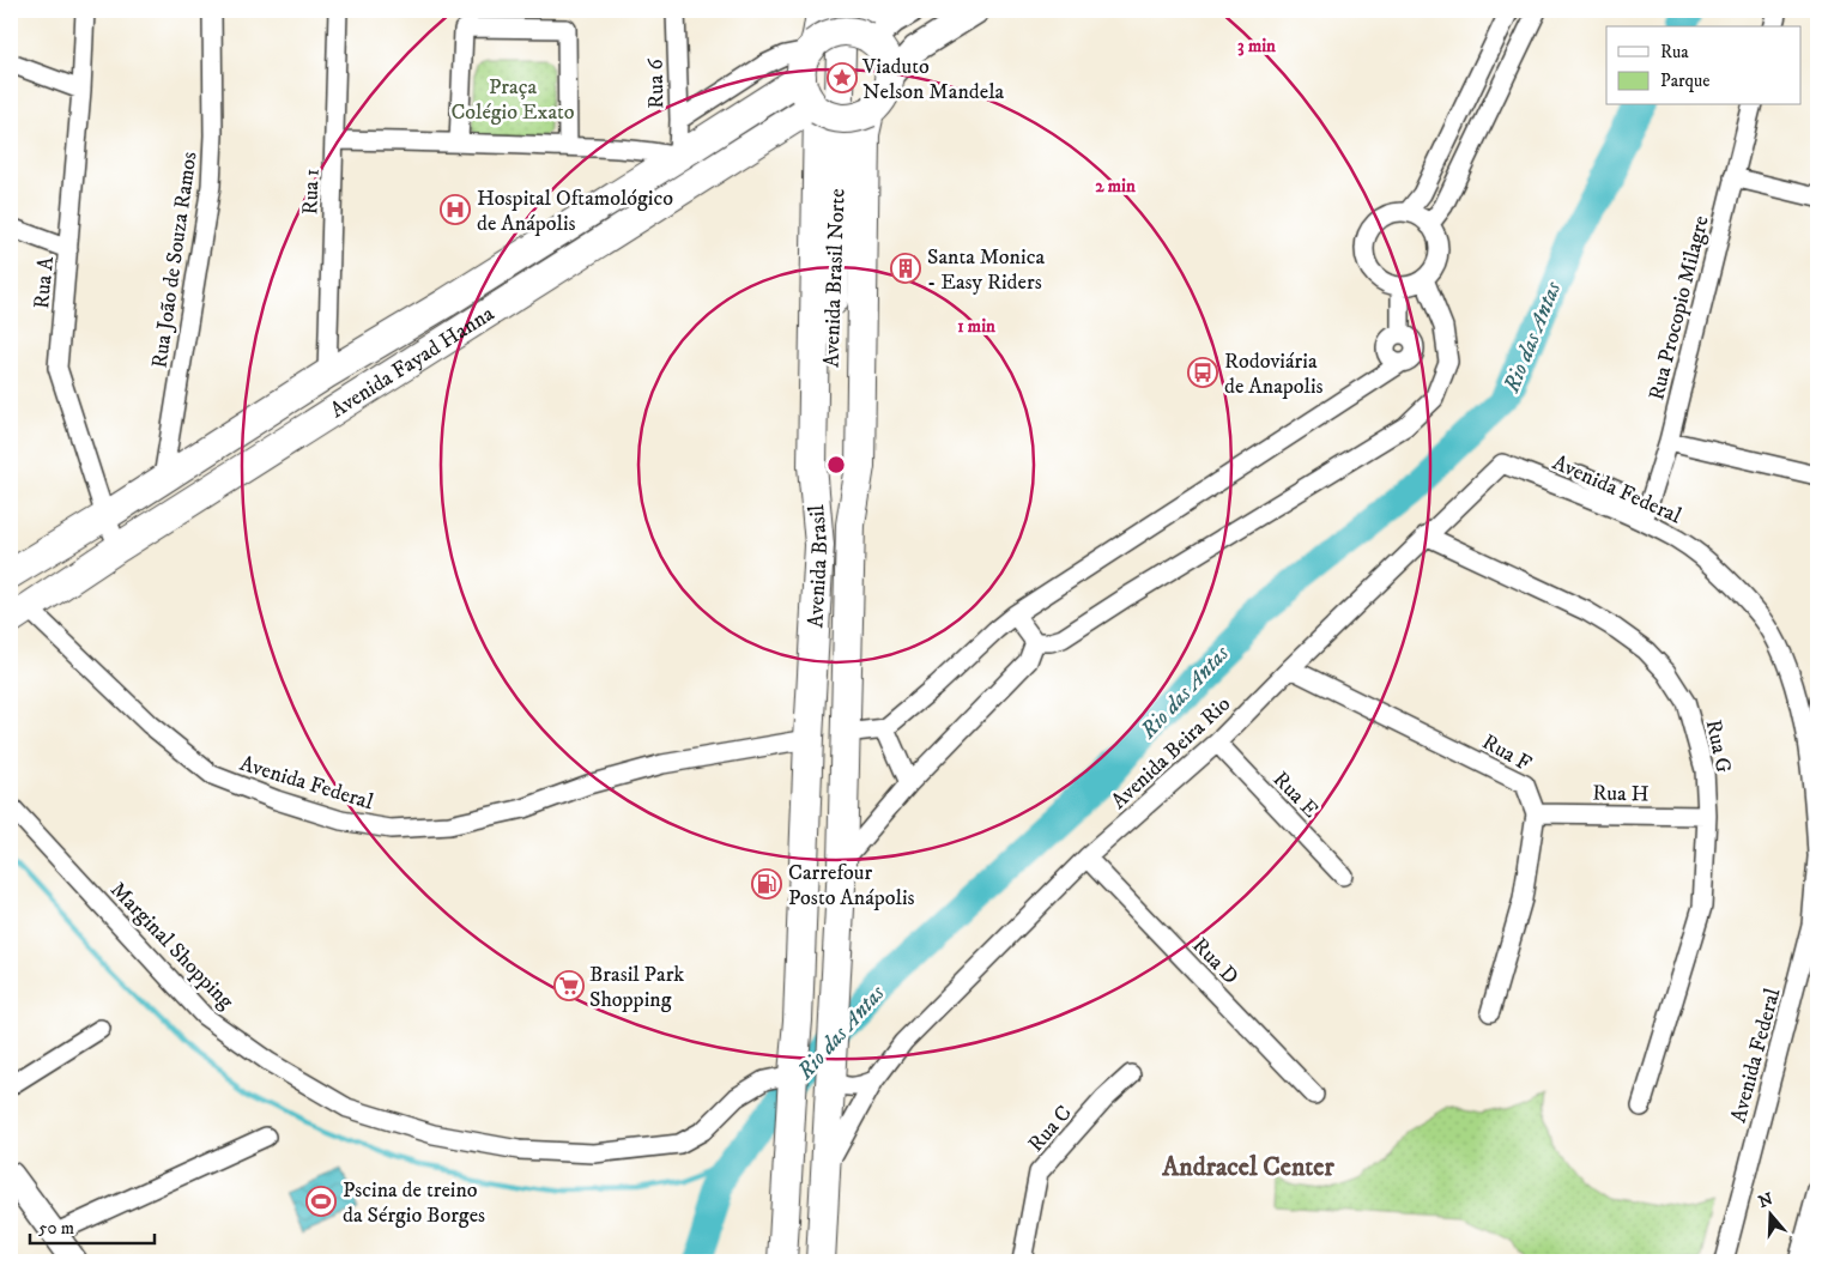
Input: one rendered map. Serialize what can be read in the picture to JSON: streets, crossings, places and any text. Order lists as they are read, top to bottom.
{
  "streets": {
    "main road": ["Avenida Brasil Norte", "Avenida Fayad Hanna", "Avenida Brasil"],
    "street": [
      "Rua 6",
      "Rua 1",
      "Rua João de Souza Ramos",
      "Rua A",
      "Rua Procopio Milagre",
      "Avenida Federal",
      "Rua G",
      "Avenida Beira Rio",
      "Rua F",
      "Rua H",
      "Rua E",
      "Marginal Shopping",
      "Rua D",
      "Rua C"
    ]
  },
  "crossings": [
    ["Rua 6", "Avenida Fayad Hanna"],
    ["Rua 1", "Avenida Fayad Hanna"],
    ["Rua João de Souza Ramos", "Avenida Fayad Hanna"],
    ["Avenida Brasil Norte", "Avenida Brasil"],
    ["Rua A", "Avenida Fayad Hanna"],
    ["Rua Procopio Milagre", "Avenida Federal"],
    ["Avenida Fayad Hanna", "Avenida Federal"],
    ["Avenida Fayad Hanna", "Avenida Brasil"],
    ["Avenida Federal", "Avenida Brasil"],
    ["Avenida Federal", "Avenida Beira Rio"],
    ["Avenida Brasil", "Marginal Shopping"],
    ["Rua G", "Avenida Beira Rio"],
    ["Rua G", "Rua H"],
    ["Avenida Beira Rio", "Rua F"],
    ["Avenida Beira Rio", "Rua E"],
    ["Avenida Beira Rio", "Rua D"],
    ["Rua F", "Rua H"]
  ],
  "districts": ["Andracel Center"],
  "water": ["Rio das Antas"],
  "parks": ["Praça Colégio Exato"],
  "places": {
    "place": ["Viaduto Nelson Mandela"],
    "hospital": ["Hospital Oftamológico de Anápolis"],
    "building": ["Santa Monica - Easy Riders"],
    "bus stop": ["Rodoviária de Anapolis"],
    "fuel station": ["Carrefour Posto Anápolis"],
    "supermarket": ["Brasil Park Shopping"],
    "sports": ["Pscina de treino da Sérgio Borges"]
  },
  "legend": ["Rua", "Parque"],
  "scale_bar": "50 m",
  "north": "top",
  "rings": ["3 min", "2 min", "1 min"]
}
